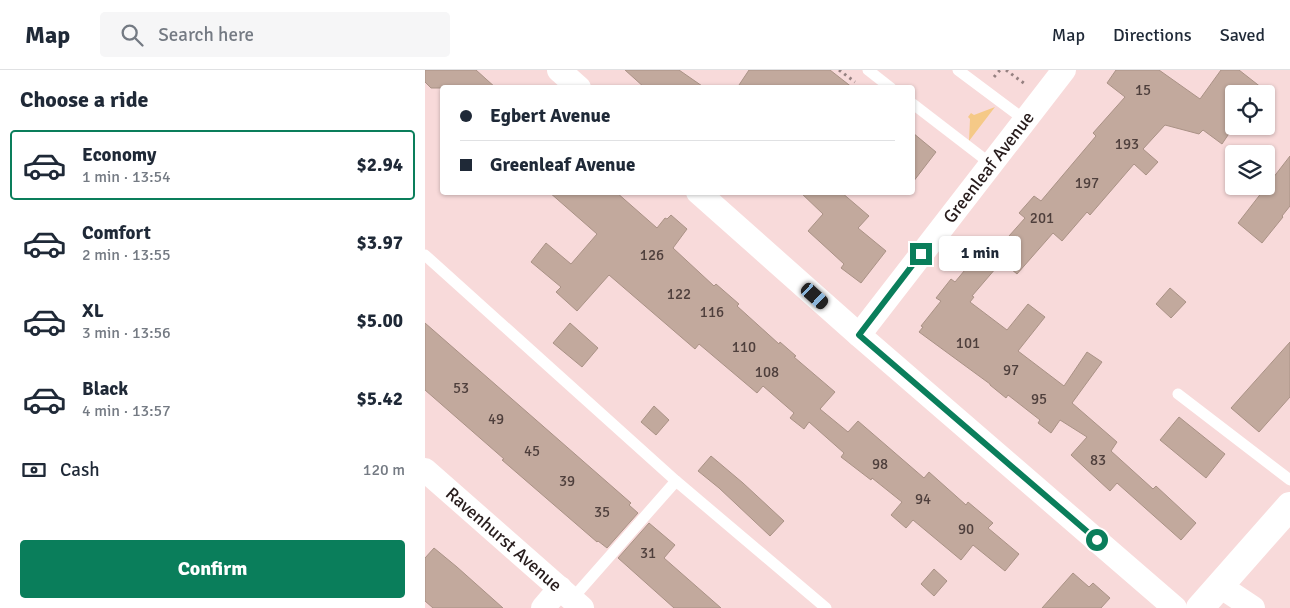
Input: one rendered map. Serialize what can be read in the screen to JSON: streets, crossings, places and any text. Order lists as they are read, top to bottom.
{
  "streets": {
    "street": ["Greenleaf Avenue", "Ravenhurst Avenue"]
  },
  "house_numbers": [
    "15",
    "193",
    "197",
    "201",
    "126",
    "122",
    "116",
    "101",
    "110",
    "97",
    "108",
    "53",
    "95",
    "49",
    "45",
    "83",
    "98",
    "39",
    "94",
    "35",
    "90",
    "31"
  ],
  "page": {
    "header": "Map",
    "search": "Search here",
    "nav": ["Map", "Directions", "Saved"],
    "heading": "Choose a ride",
    "banner": ["Egbert Avenue", "Greenleaf Avenue"],
    "list": [
      {
        "name": "Economy",
        "note": "1 min · 13:54",
        "value": "$2.94"
      },
      {
        "name": "Comfort",
        "note": "2 min · 13:55",
        "value": "$3.97"
      },
      {
        "name": "XL",
        "note": "3 min · 13:56",
        "value": "$5.00"
      },
      {
        "name": "Black",
        "note": "4 min · 13:57",
        "value": "$5.42"
      }
    ],
    "bubble": "1 min",
    "pay": ["Cash", "120 m"],
    "buttons": "Confirm"
  }
}
